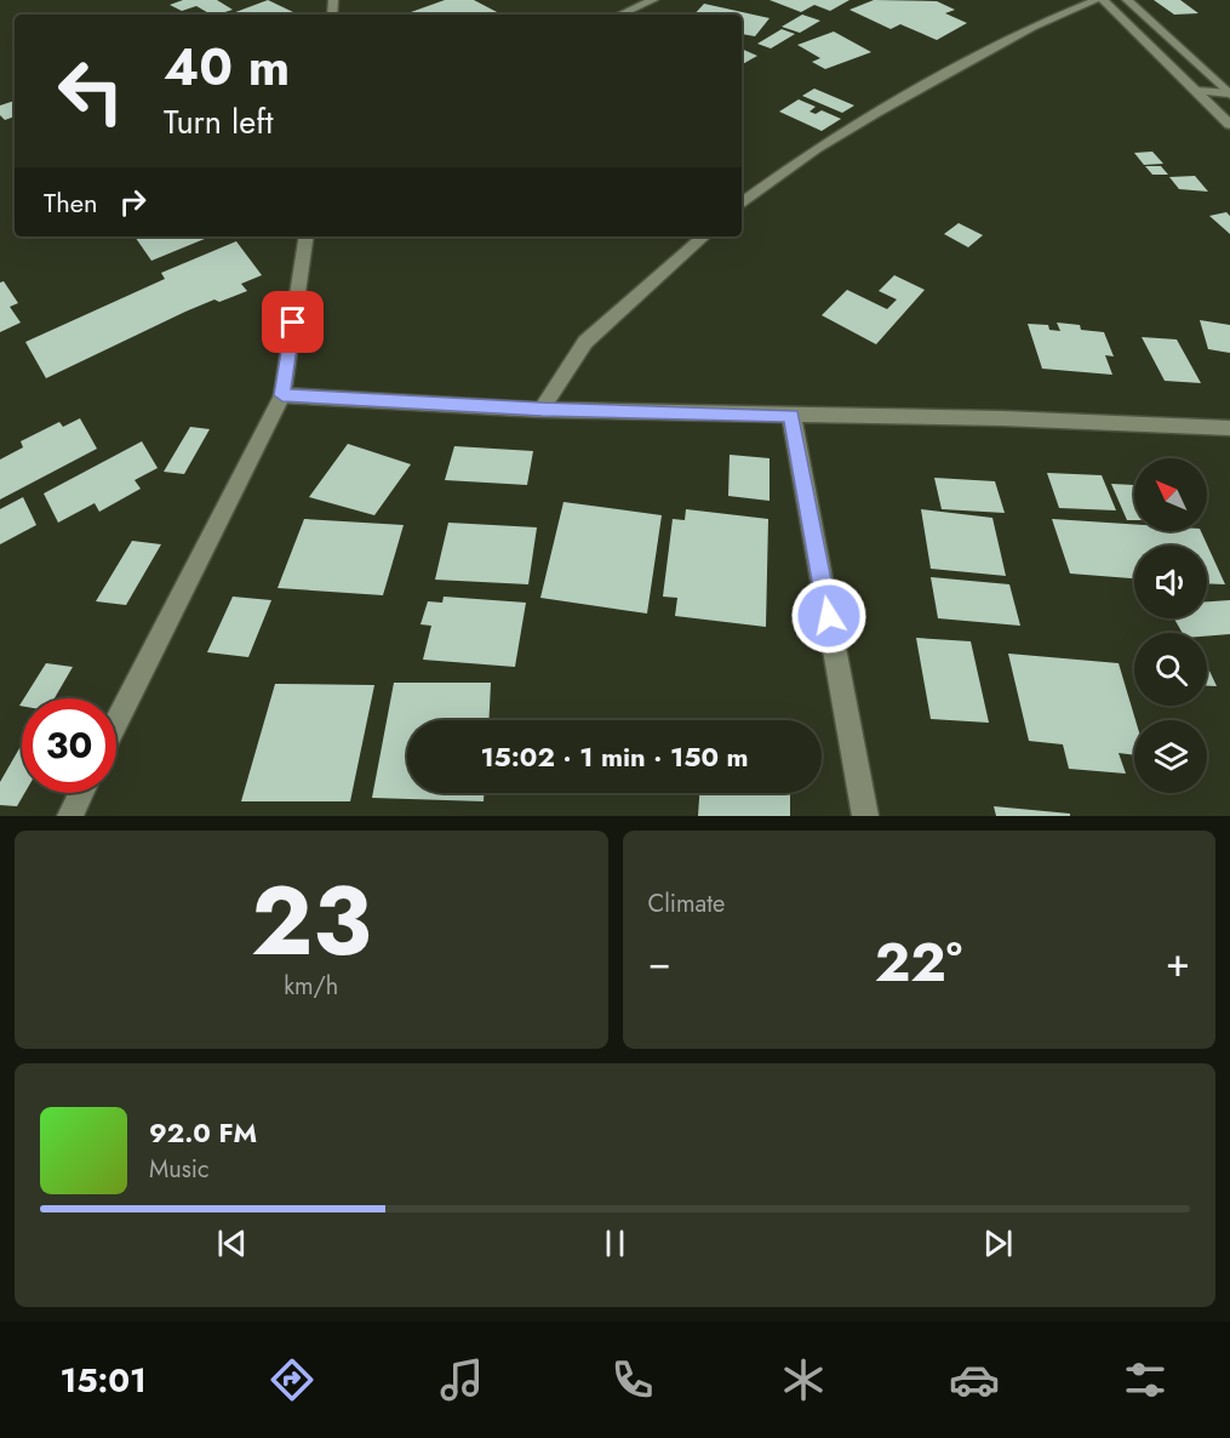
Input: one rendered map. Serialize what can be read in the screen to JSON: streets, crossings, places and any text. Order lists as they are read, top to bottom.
{
  "north": "top left",
  "page": {
    "turn": ["40 m", "Turn left"],
    "then": "Then",
    "limit": "30",
    "trip": "15:02 · 1 min · 150 m",
    "tile": [
      ["23", "km/h"],
      "Climate"
    ],
    "heat": ["−", "22°", "+"],
    "song": ["92.0 FM", "Music"],
    "tabs": "15:01"
  }
}
